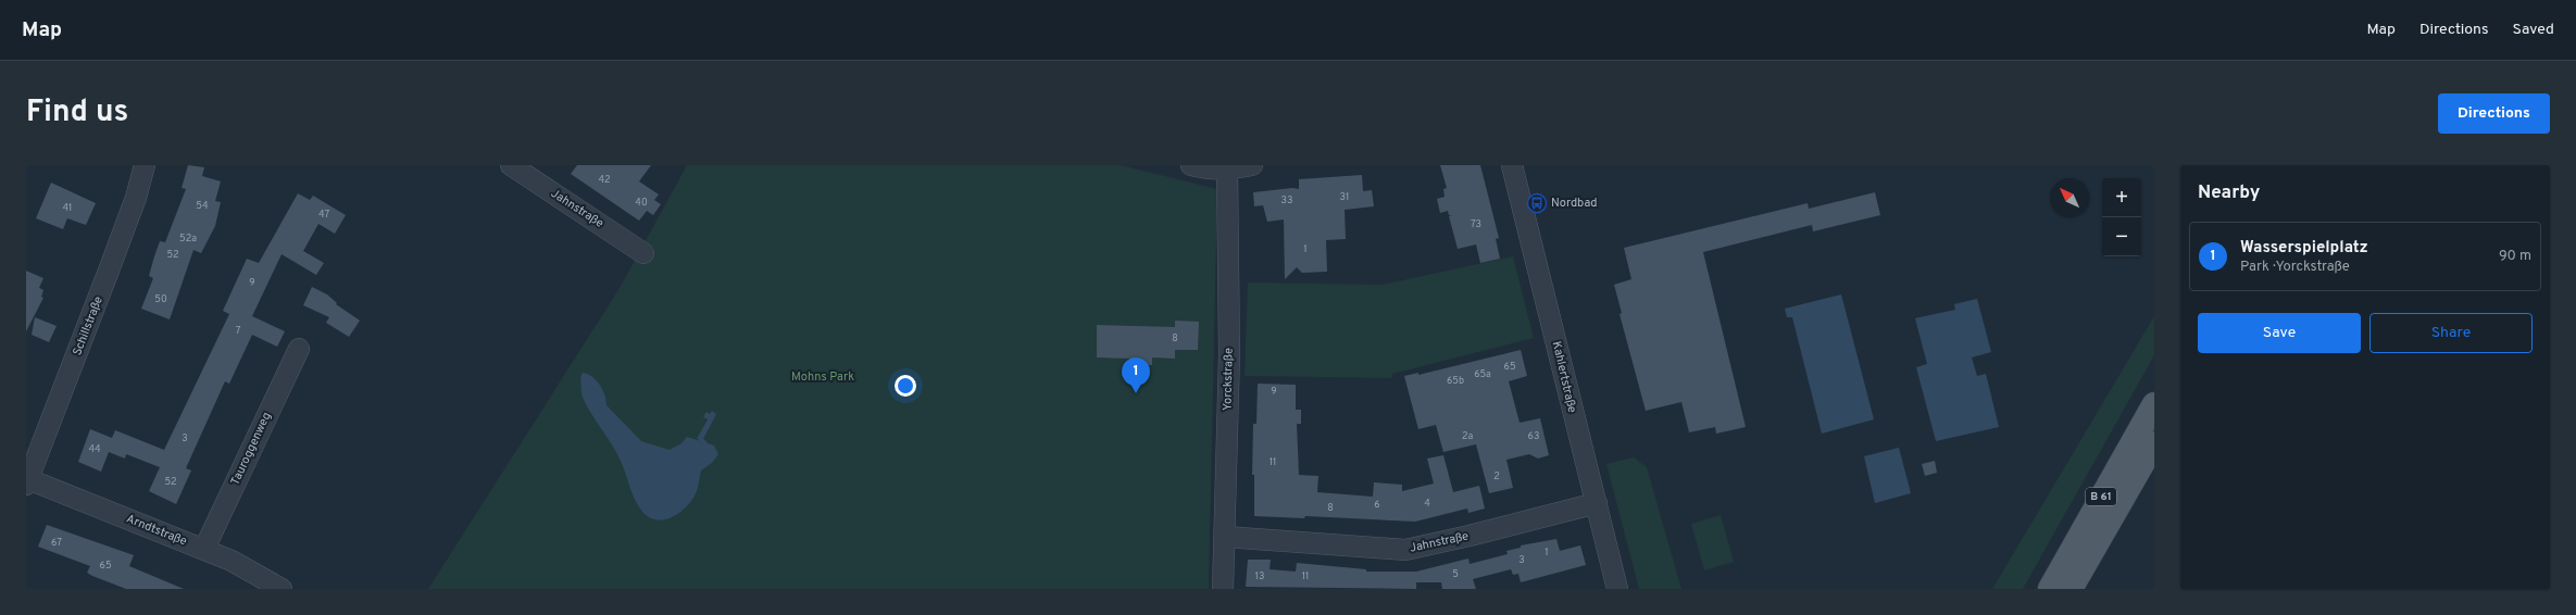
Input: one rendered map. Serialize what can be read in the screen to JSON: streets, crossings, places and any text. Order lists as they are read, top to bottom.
{
  "streets": {
    "main road": ["B 61"],
    "street": [
      "Jahnstraße",
      "Schillstraße",
      "Kahlertstraße",
      "Yorckstraße",
      "Tauroggenweg",
      "Arndtstraße"
    ]
  },
  "crossings": [
    ["Jahnstraße", "Kahlertstraße"],
    ["Jahnstraße", "Yorckstraße"],
    ["Schillstraße", "Arndtstraße"],
    ["Tauroggenweg", "Arndtstraße"]
  ],
  "parks": ["Mohns Park"],
  "places": {
    "bus stop": ["Nordbad"]
  },
  "house_numbers": [
    "42",
    "31",
    "33",
    "40",
    "54",
    "41",
    "47",
    "73",
    "52a",
    "1",
    "52",
    "9",
    "50",
    "7",
    "8",
    "65",
    "65a",
    "65b",
    "9",
    "2a",
    "63",
    "3",
    "44",
    "11",
    "2",
    "52",
    "4",
    "6",
    "8",
    "67",
    "1",
    "3",
    "65",
    "5",
    "13",
    "11"
  ],
  "north": "top left",
  "page": {
    "header": "Map",
    "nav": ["Map", "Directions", "Saved"],
    "title": "Find us",
    "buttons": [
      "Directions",
      ["Save", "Share"]
    ],
    "heading": "Nearby",
    "map_buttons": ["+", "−"],
    "list": [
      {
        "mark": "1",
        "name": "Wasserspielplatz",
        "note": "Park · Yorckstraße",
        "value": "90 m"
      }
    ],
    "pins": "1"
  }
}
